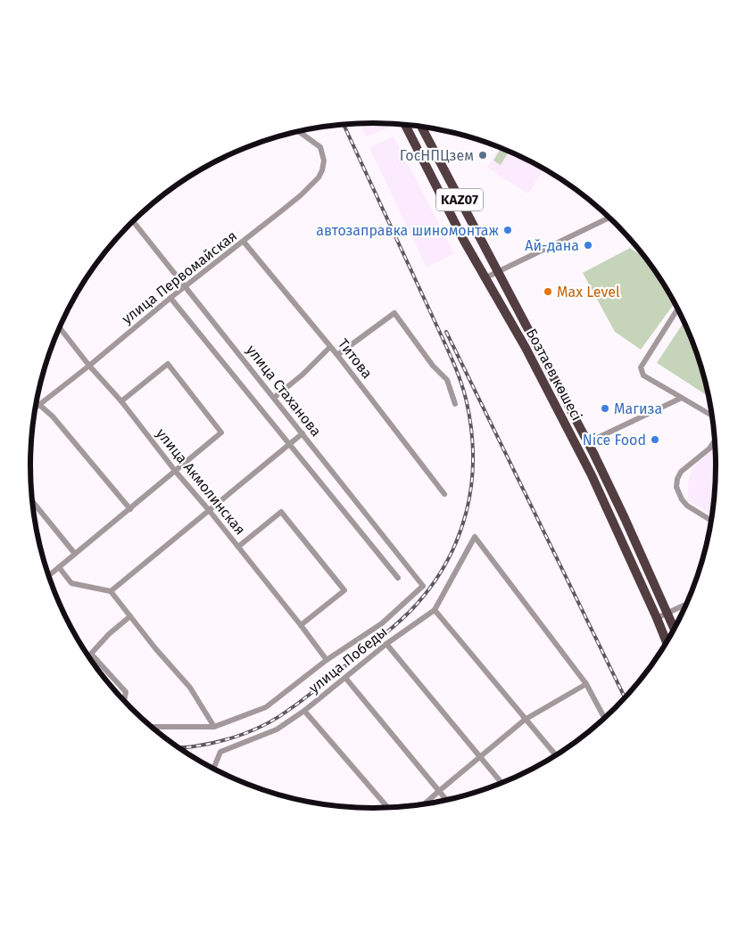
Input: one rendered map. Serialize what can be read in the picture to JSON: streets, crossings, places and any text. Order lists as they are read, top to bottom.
{
  "streets": {
    "highway": ["KAZ07", "Бозтаев көшесі"],
    "street": [
      "улица Первомайская",
      "Титова",
      "улица Стаханова",
      "улица Акмолинская",
      "улица Победы"
    ]
  },
  "crossings": [
    ["улица Первомайская", "Титова"],
    ["улица Первомайская", "улица Стаханова"],
    ["улица Первомайская", "улица Акмолинская"],
    ["улица Стаханова", "улица Победы"],
    ["улица Акмолинская", "улица Победы"]
  ],
  "places": [
    "ГосНПЦзем",
    "автозаправка шиномонтаж",
    "Ай-дана",
    "Max Level",
    "Магиза",
    "Nice Food"
  ]
}
